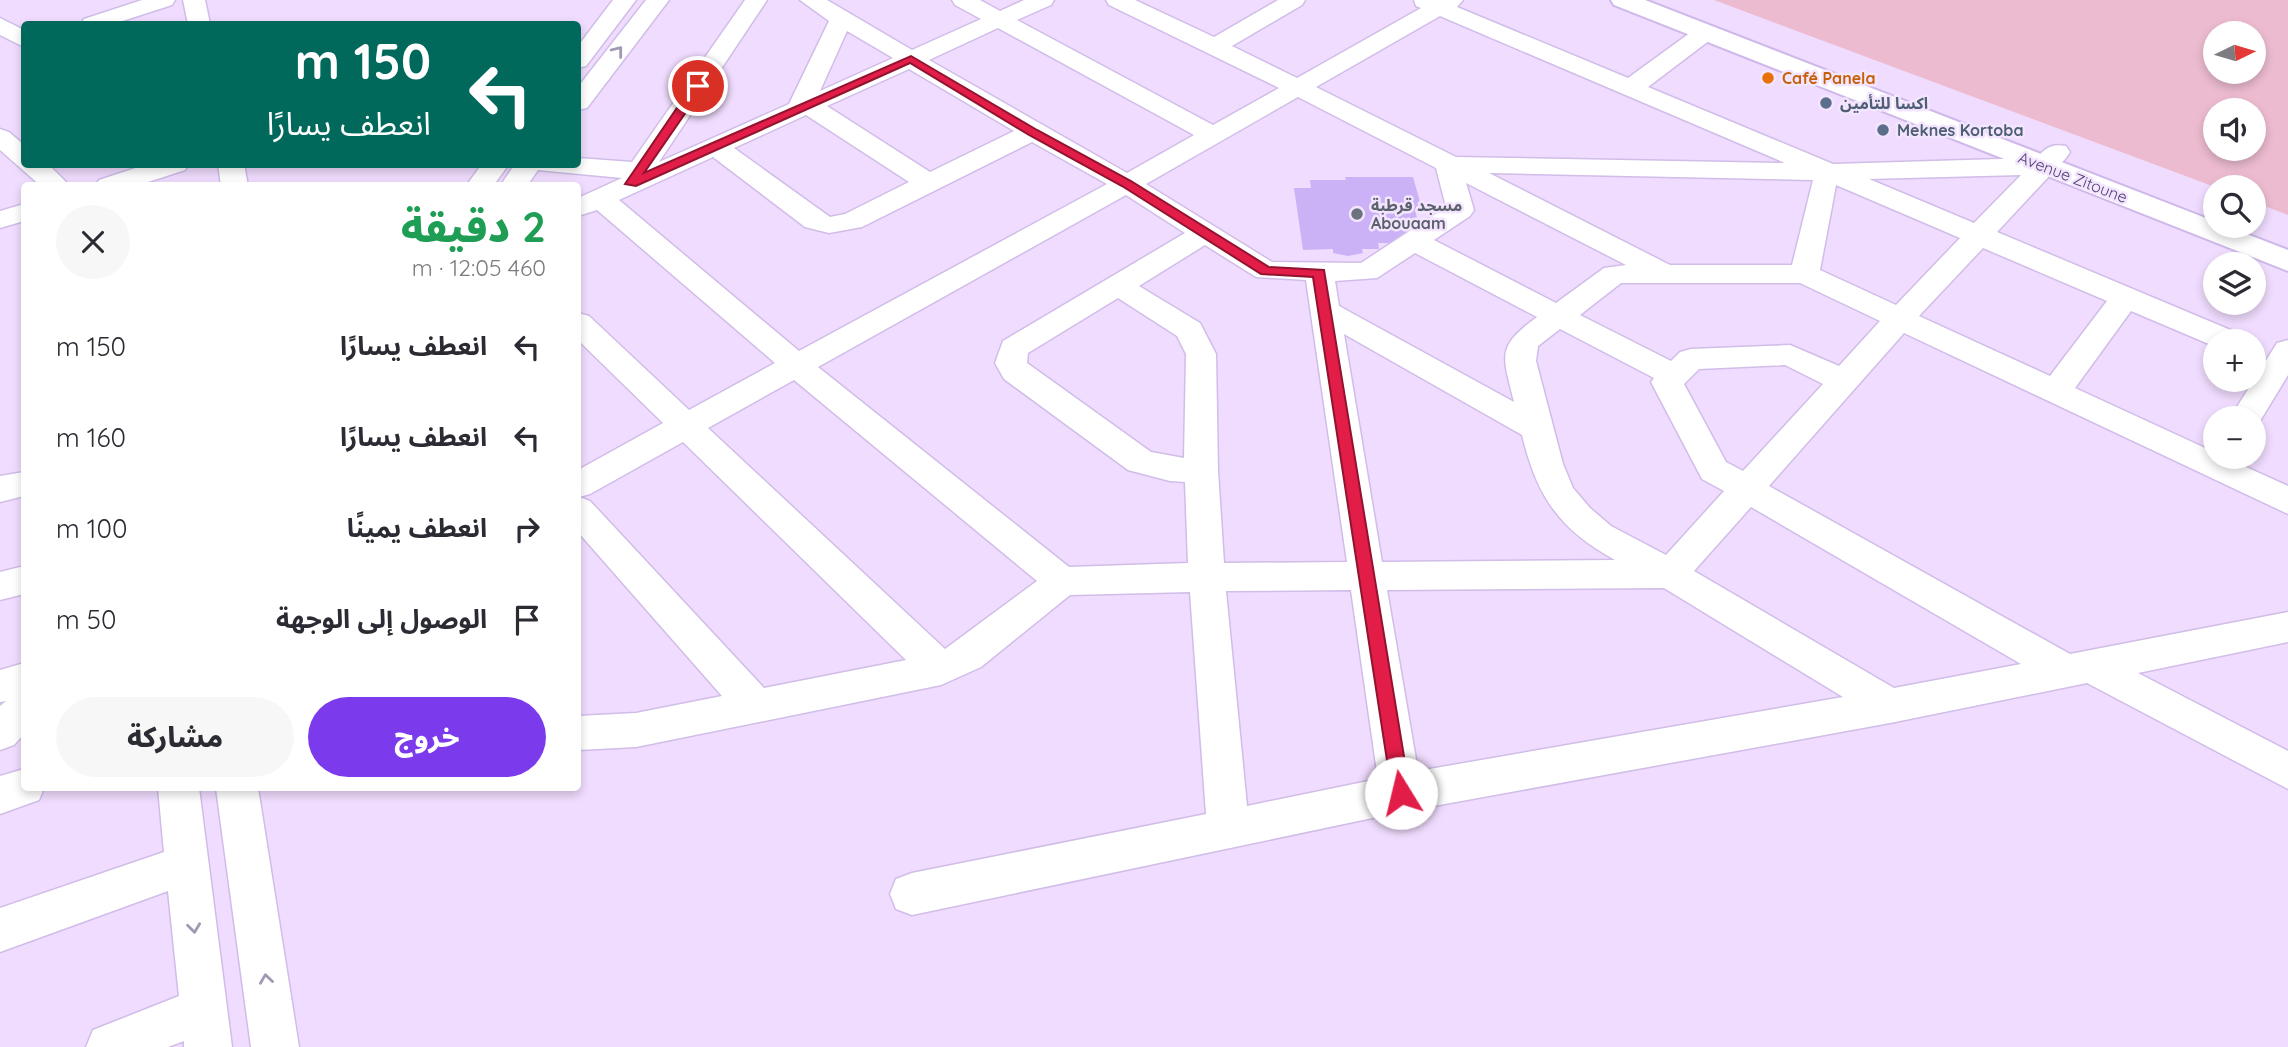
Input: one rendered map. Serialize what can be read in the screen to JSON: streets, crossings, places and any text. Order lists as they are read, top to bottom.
{
  "streets": {
    "main road": ["Avenue Zitoune"]
  },
  "places": [
    "Café Panela",
    "اكسا للتأمين",
    "Meknes Kortoba",
    "مسجد قرطبة Abouaam"
  ],
  "north": "right",
  "page": {
    "map_buttons": ["+", "−"],
    "turn": ["150 m", "انعطف يسارًا"],
    "heading": ["2 دقيقة", "460 m · 12:05"],
    "list": [
      {
        "name": "انعطف يسارًا",
        "value": "150 m"
      },
      {
        "name": "انعطف يسارًا",
        "value": "160 m"
      },
      {
        "name": "انعطف يمينًا",
        "value": "100 m"
      },
      {
        "name": "الوصول إلى الوجهة",
        "value": "50 m"
      }
    ],
    "buttons": ["خروج", "مشاركة"]
  }
}
